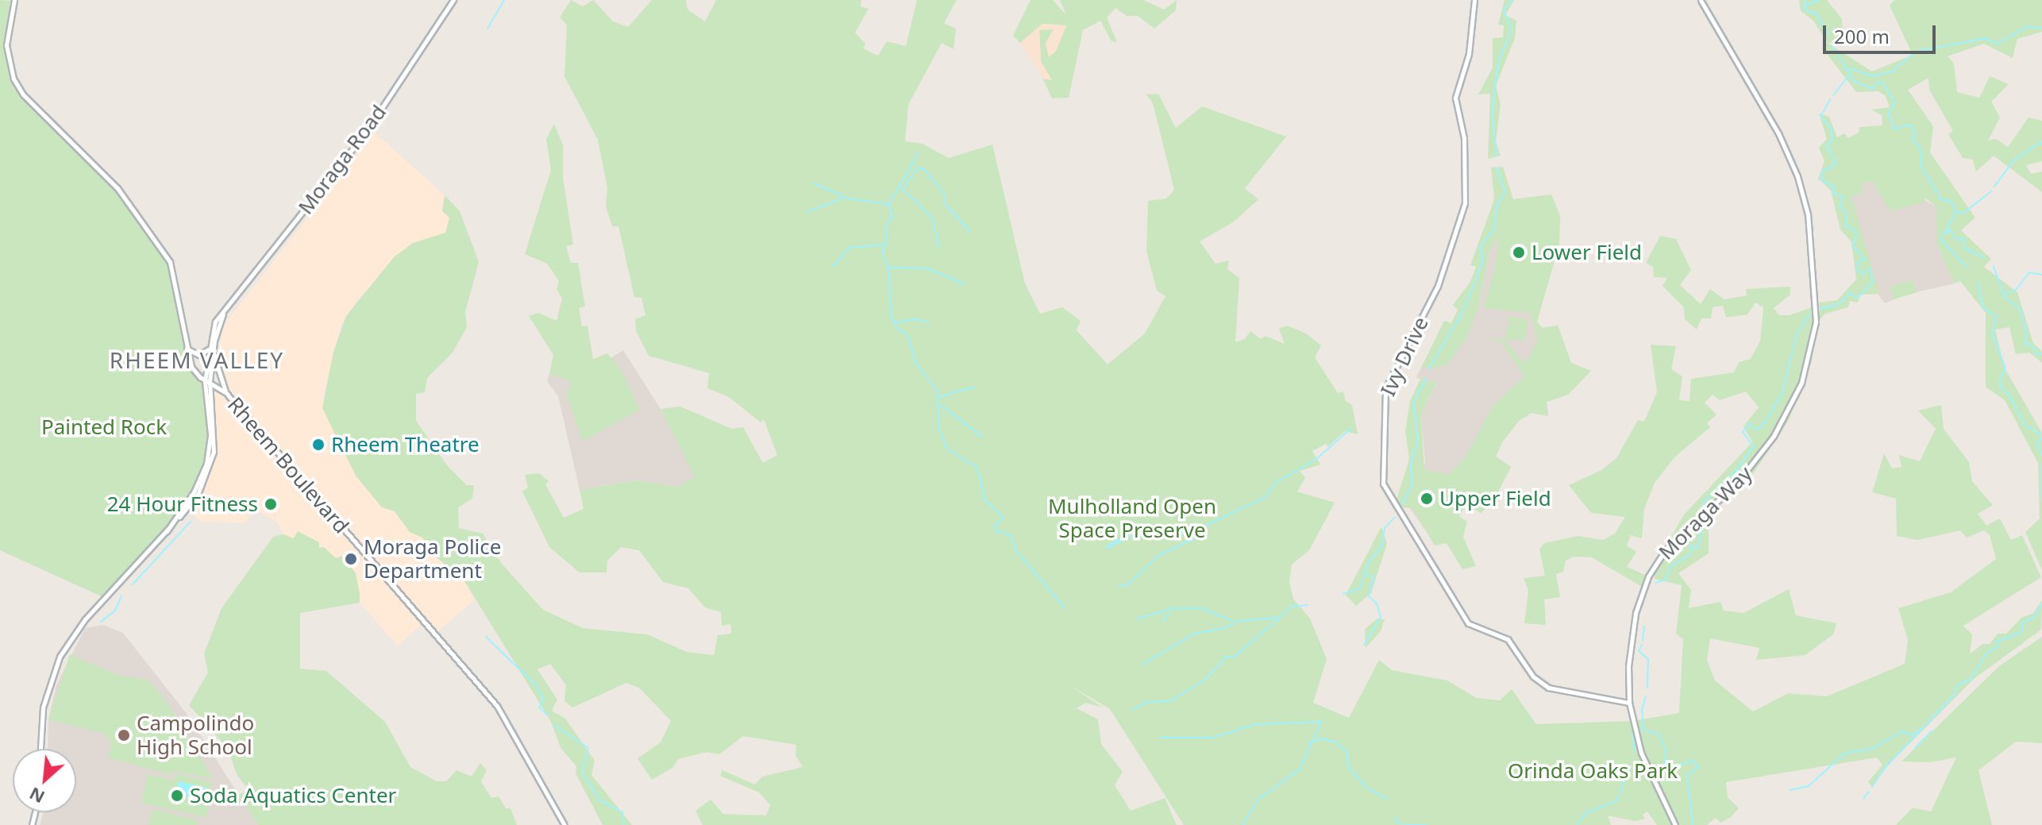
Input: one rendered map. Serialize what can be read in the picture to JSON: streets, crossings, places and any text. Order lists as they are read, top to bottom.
{
  "streets": {
    "main road": [
      "Moraga Road",
      "Ivy Drive",
      "Rheem Boulevard",
      "Moraga Way"
    ]
  },
  "crossings": [
    ["Moraga Road", "Rheem Boulevard"],
    ["Ivy Drive", "Moraga Way"]
  ],
  "districts": ["RHEEM VALLEY"],
  "parks": ["Painted Rock", "Mulholland Open Space Preserve", "Orinda Oaks Park"],
  "places": [
    "Lower Field",
    "Rheem Theatre",
    "Upper Field",
    "24 Hour Fitness",
    "Moraga Police Department",
    "Campolindo High School",
    "Soda Aquatics Center"
  ],
  "scale_bar": "200 m",
  "north": "bottom left"
}
